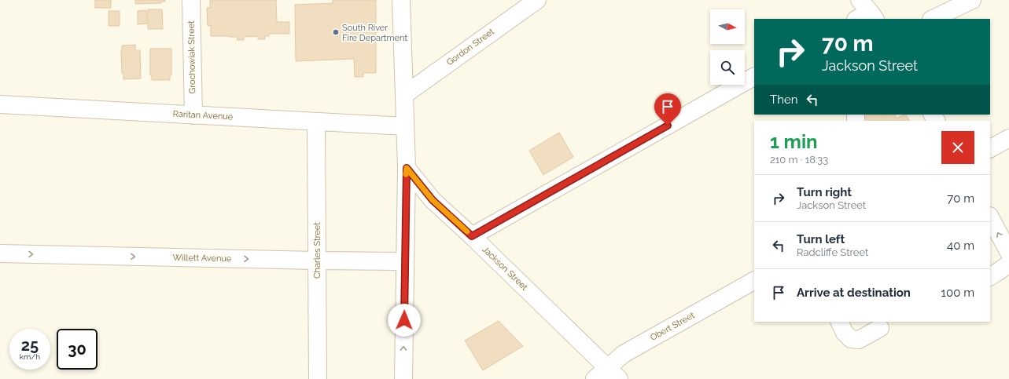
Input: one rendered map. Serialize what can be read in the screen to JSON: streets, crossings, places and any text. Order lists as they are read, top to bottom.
{
  "streets": {
    "street": [
      "Gordon Street",
      "Grochowiak Street",
      "Raritan Avenue",
      "Charles Street",
      "Willett Avenue",
      "Jackson Street",
      "Obert Street"
    ]
  },
  "crossings": [
    ["Grochowiak Street", "Raritan Avenue"],
    ["Raritan Avenue", "Charles Street"],
    ["Charles Street", "Willett Avenue"],
    ["Jackson Street", "Obert Street"]
  ],
  "one_way": ["Willett Avenue"],
  "places": ["South River Fire Department"],
  "north": "right",
  "page": {
    "turn": ["70 m", "Jackson Street"],
    "then": "Then",
    "heading": ["1 min", "210 m · 18:33"],
    "list": [
      {
        "name": "Turn right",
        "note": "Jackson Street",
        "value": "70 m"
      },
      {
        "name": "Turn left",
        "note": "Radcliffe Street",
        "value": "40 m"
      },
      {
        "name": "Arrive at destination",
        "value": "100 m"
      }
    ],
    "speed": "25 km/h",
    "limit": "30"
  }
}
